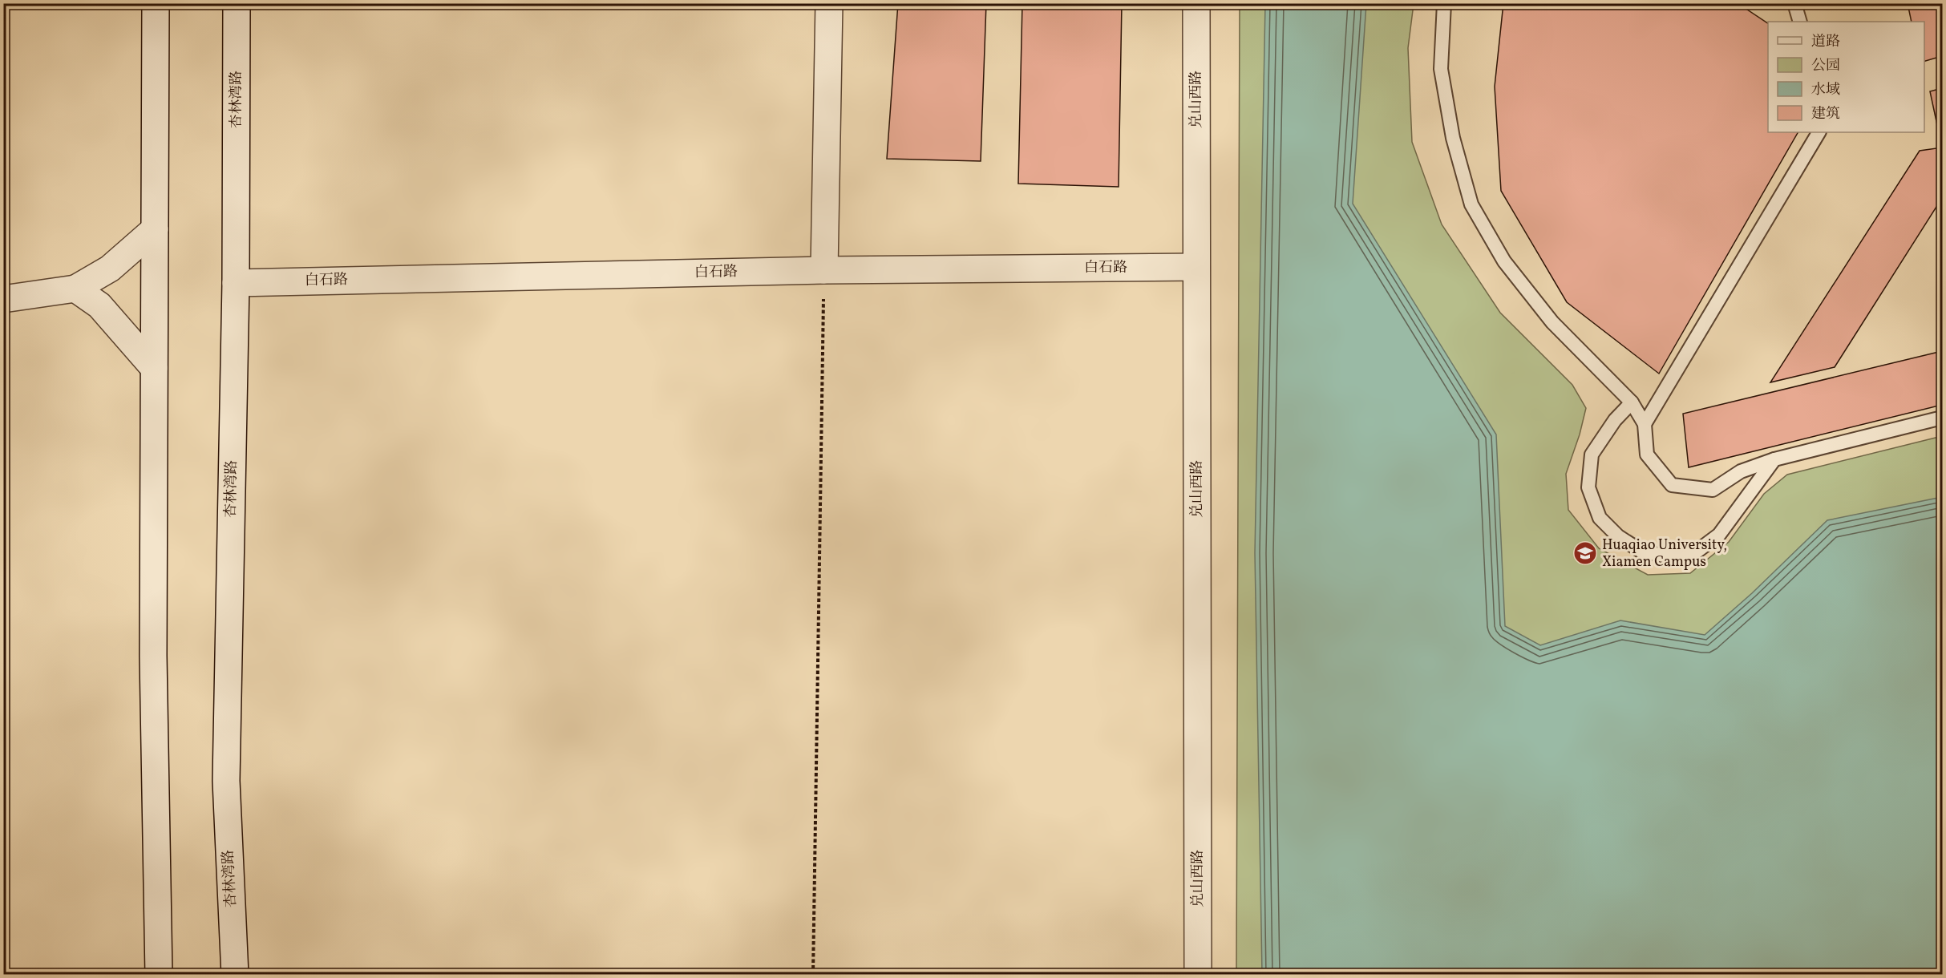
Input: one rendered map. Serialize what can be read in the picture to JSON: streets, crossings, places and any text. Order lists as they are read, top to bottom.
{
  "streets": {
    "street": ["杏林湾路", "兑山西路", "白石路"]
  },
  "crossings": [
    ["杏林湾路", "白石路"],
    ["兑山西路", "白石路"]
  ],
  "places": {
    "school or university": ["Huaqiao University, Xiamen Campus"]
  },
  "legend": [
    "道路",
    "公园",
    "水域",
    "建筑"
  ]
}
